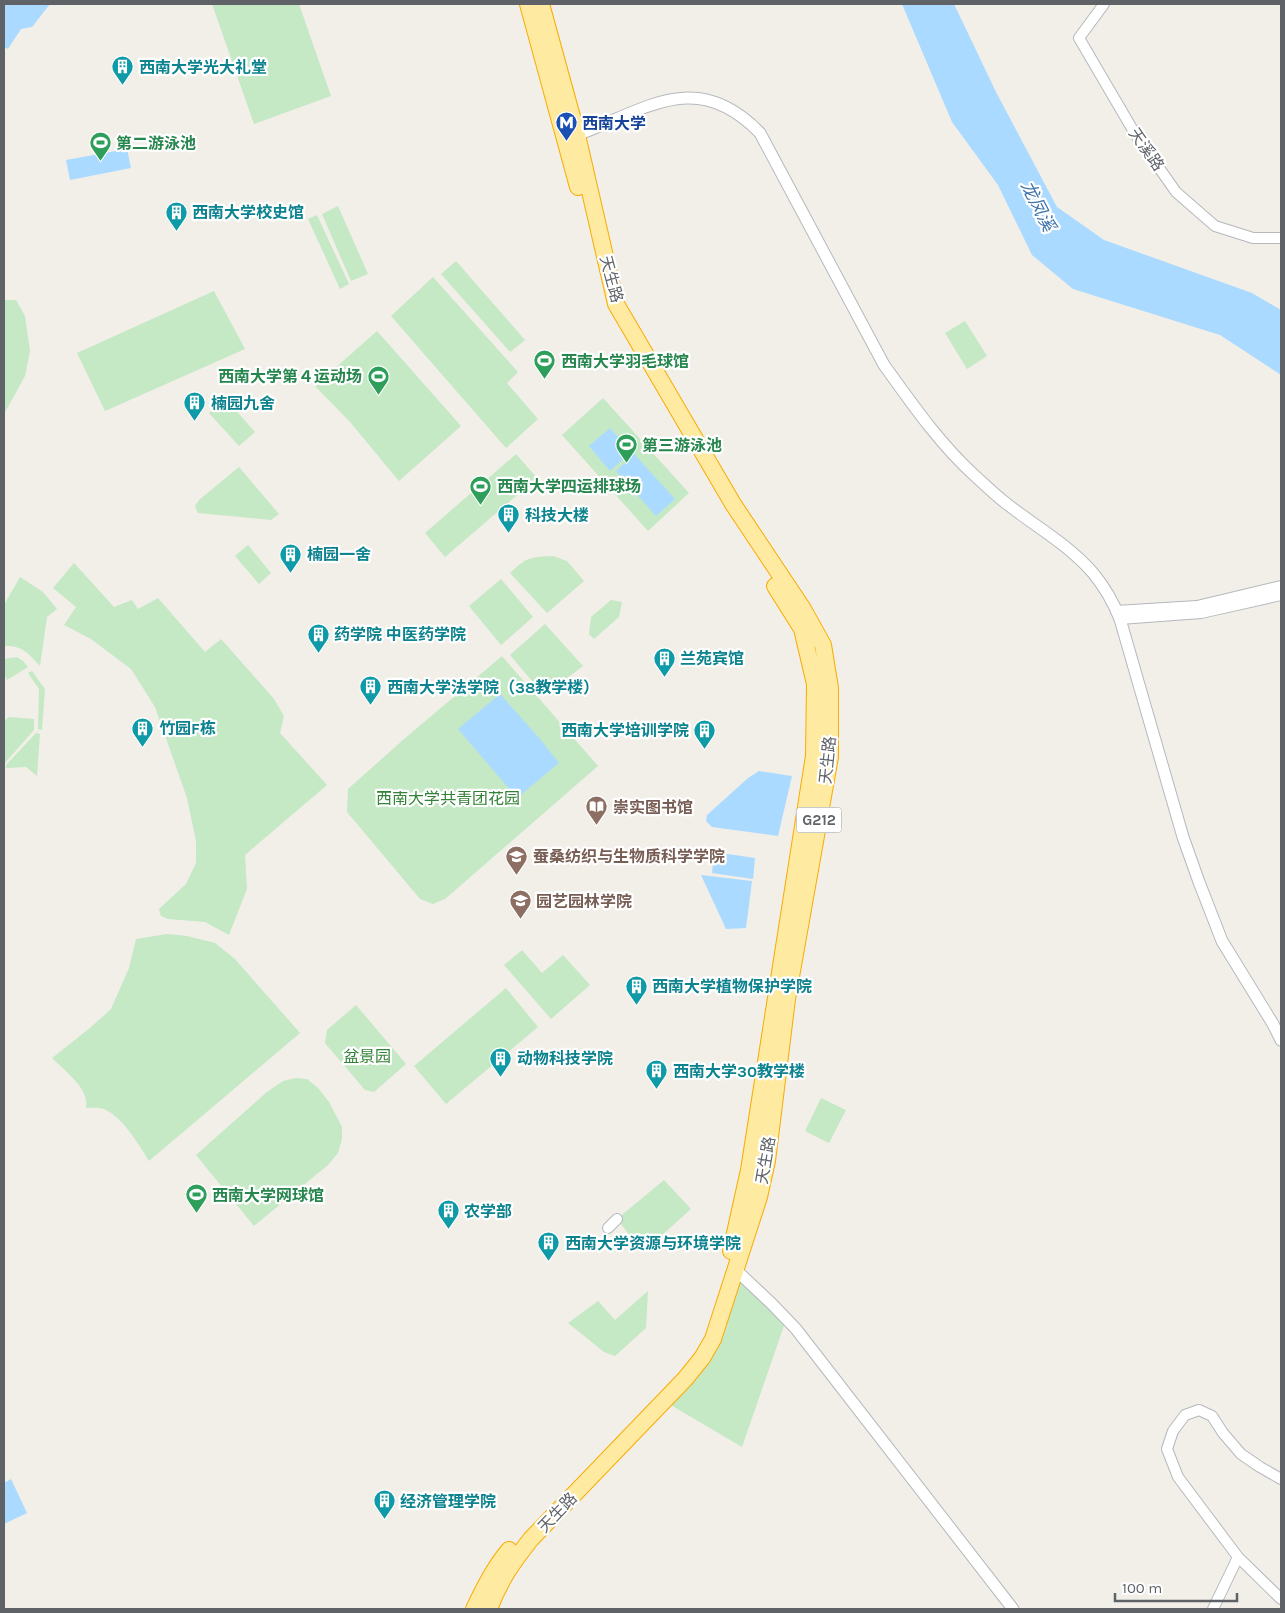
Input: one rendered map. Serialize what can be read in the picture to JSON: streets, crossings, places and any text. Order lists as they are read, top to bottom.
{
  "streets": {
    "highway": ["天生路", "G212"],
    "street": ["天溪路"]
  },
  "water": ["龙凤溪"],
  "parks": ["西南大学共青团花园", "盆景园"],
  "places": {
    "building": [
      "西南大学光大礼堂",
      "西南大学校史馆",
      "楠园九舍",
      "科技大楼",
      "楠园一舍",
      "药学院 中医药学院",
      "兰苑宾馆",
      "西南大学法学院（38教学楼）",
      "竹园F栋",
      "西南大学培训学院",
      "西南大学植物保护学院",
      "动物科技学院",
      "西南大学30教学楼",
      "农学部",
      "西南大学资源与环境学院",
      "经济管理学院"
    ],
    "metro station": ["西南大学"],
    "sports": [
      "第二游泳池",
      "西南大学羽毛球馆",
      "西南大学第４运动场",
      "第三游泳池",
      "西南大学四运排球场",
      "西南大学网球馆"
    ],
    "library": ["崇实图书馆"],
    "school or university": ["蚕桑纺织与生物质科学学院", "园艺园林学院"]
  },
  "scale_bar": "100 m"
}
